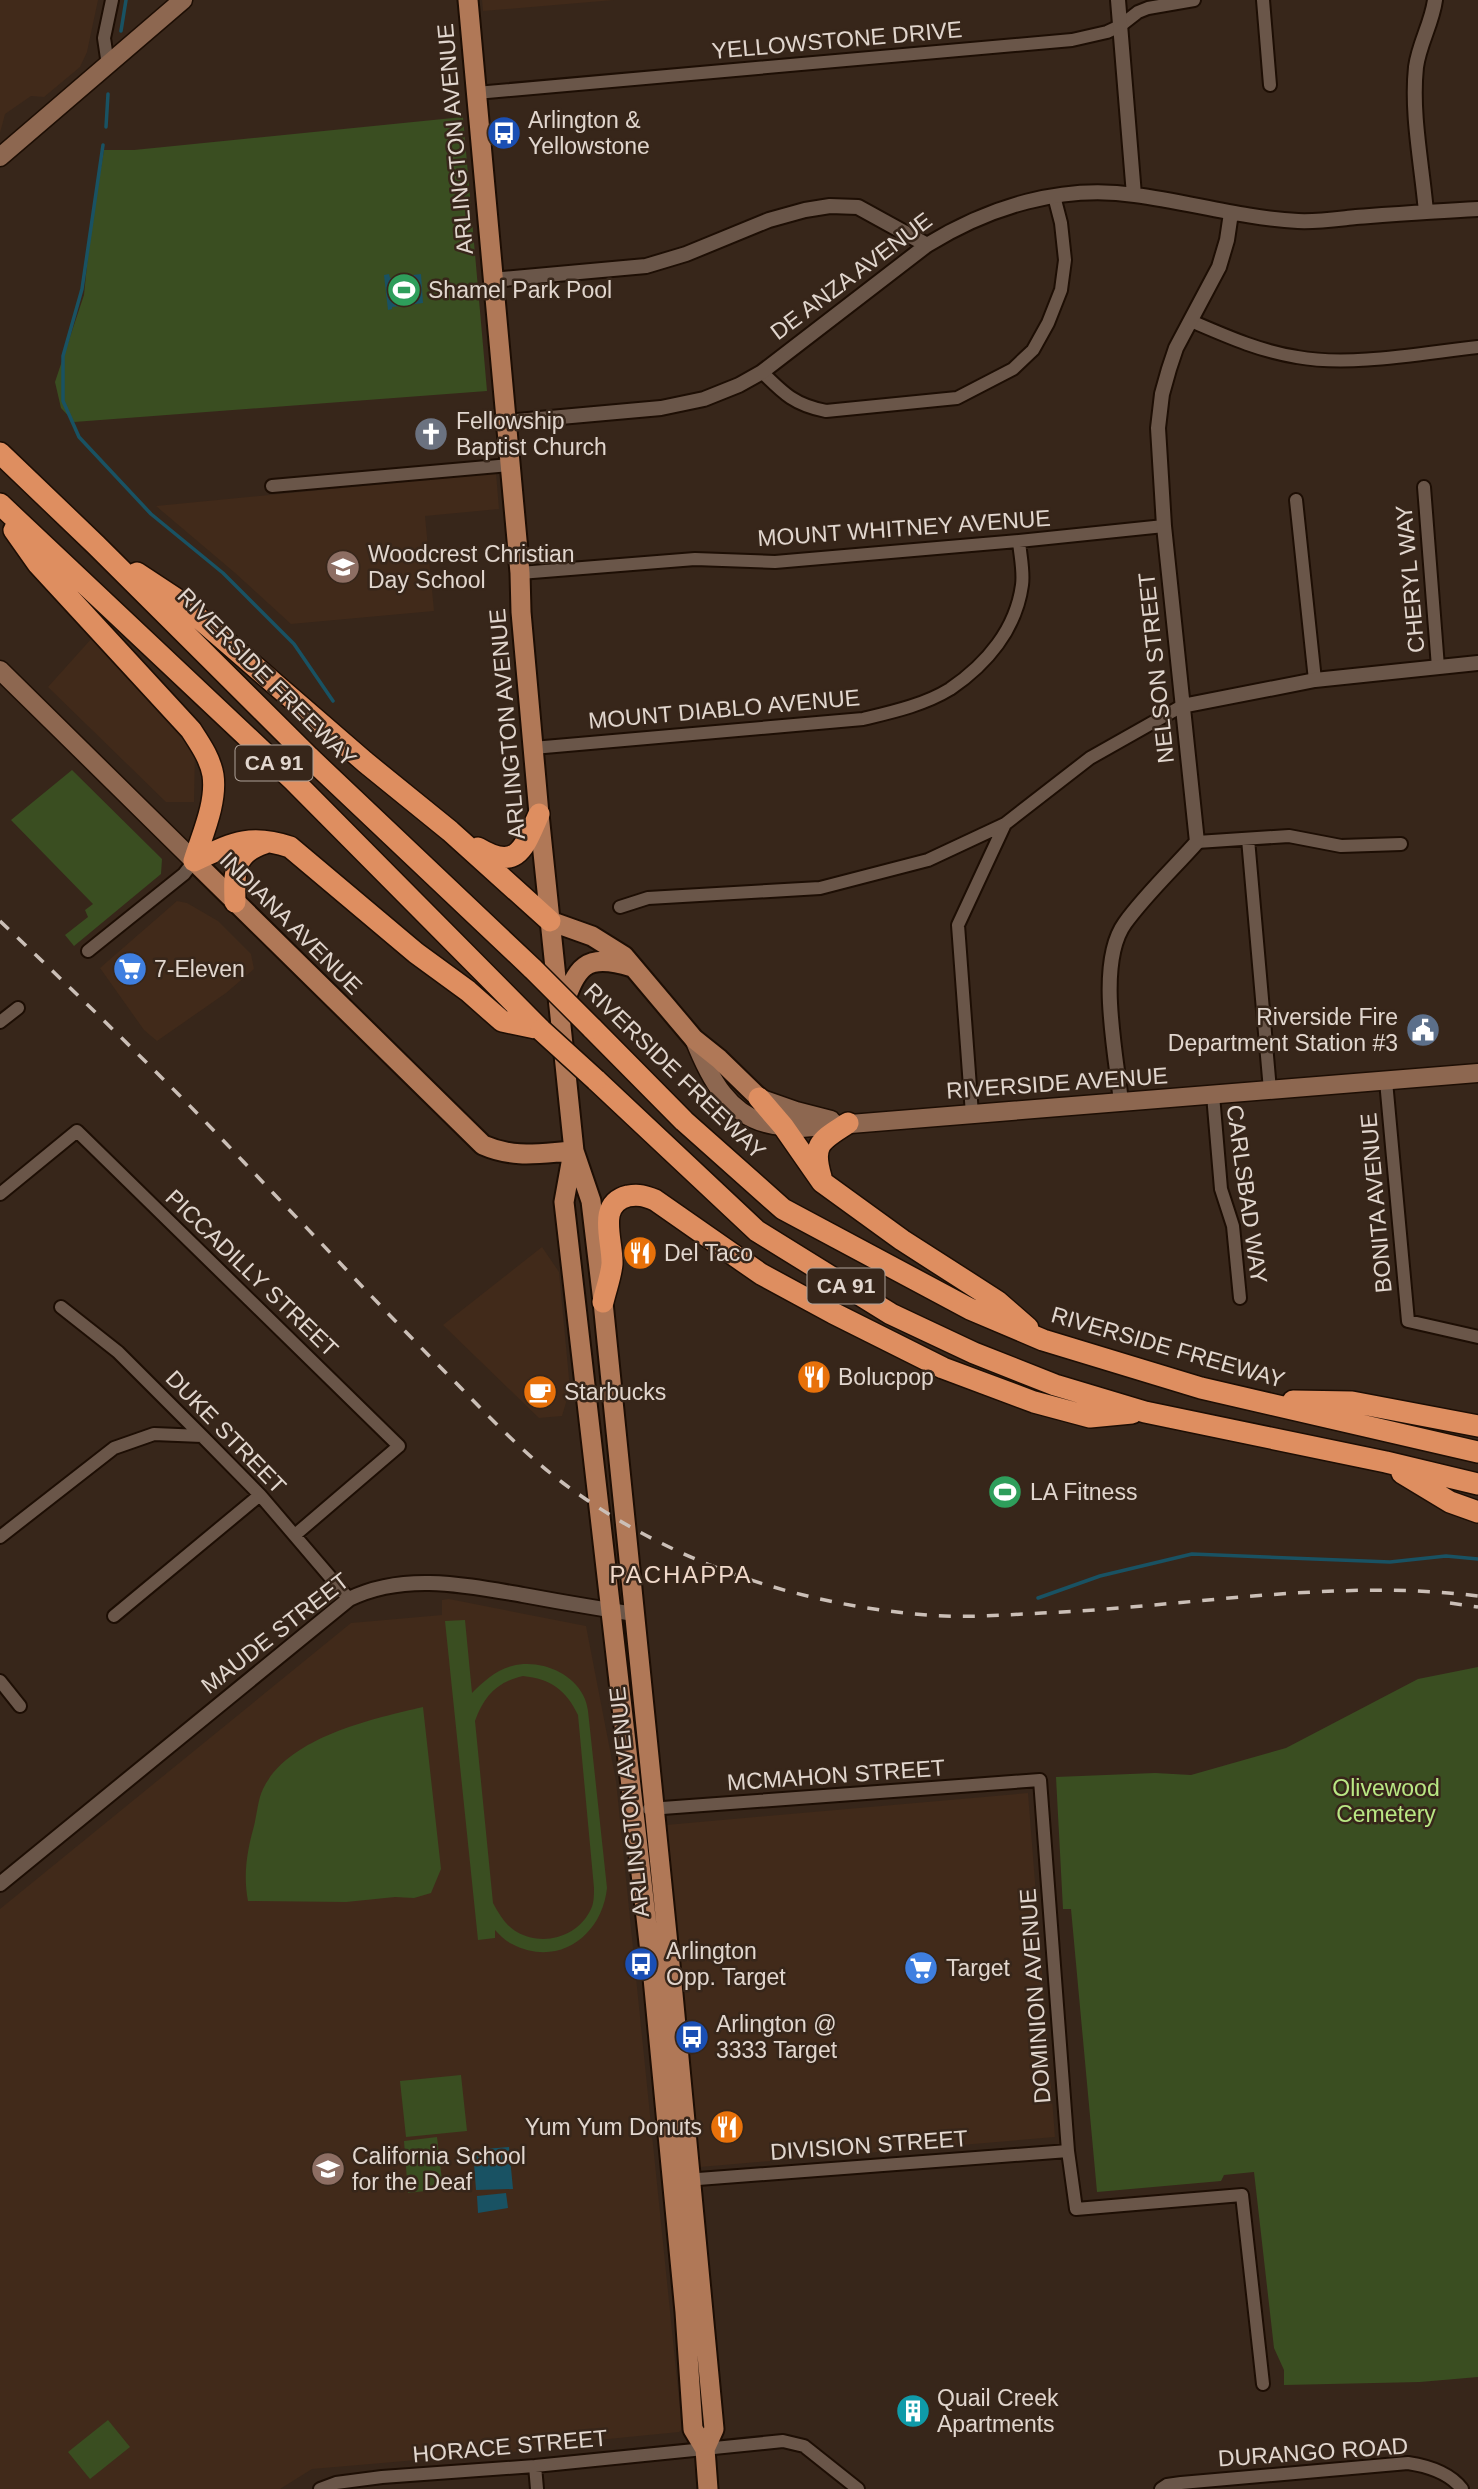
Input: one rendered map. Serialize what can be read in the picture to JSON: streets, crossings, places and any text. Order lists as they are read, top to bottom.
{
  "streets": {
    "highway": ["RIVERSIDE FREEWAY", "CA 91"],
    "main road": ["ARLINGTON AVENUE", "INDIANA AVENUE", "RIVERSIDE AVENUE"],
    "street": [
      "YELLOWSTONE DRIVE",
      "DE ANZA AVENUE",
      "MOUNT WHITNEY AVENUE",
      "CHERYL WAY",
      "NELSON STREET",
      "MOUNT DIABLO AVENUE",
      "CARLSBAD WAY",
      "BONITA AVENUE",
      "PICCADILLY STREET",
      "DUKE STREET",
      "MAUDE STREET",
      "MCMAHON STREET",
      "DOMINION AVENUE",
      "DIVISION STREET",
      "HORACE STREET",
      "DURANGO ROAD"
    ]
  },
  "crossings": [
    ["YELLOWSTONE DRIVE", "ARLINGTON AVENUE"],
    ["ARLINGTON AVENUE", "DE ANZA AVENUE"],
    ["ARLINGTON AVENUE", "MOUNT WHITNEY AVENUE"],
    ["ARLINGTON AVENUE", "MOUNT DIABLO AVENUE"],
    ["ARLINGTON AVENUE", "INDIANA AVENUE"],
    ["ARLINGTON AVENUE", "RIVERSIDE AVENUE"],
    ["ARLINGTON AVENUE", "MAUDE STREET"],
    ["ARLINGTON AVENUE", "MCMAHON STREET"],
    ["ARLINGTON AVENUE", "DIVISION STREET"],
    ["ARLINGTON AVENUE", "HORACE STREET"],
    ["DE ANZA AVENUE", "NELSON STREET"],
    ["MOUNT WHITNEY AVENUE", "NELSON STREET"],
    ["MOUNT WHITNEY AVENUE", "MOUNT DIABLO AVENUE"],
    ["RIVERSIDE AVENUE", "CARLSBAD WAY"],
    ["RIVERSIDE AVENUE", "BONITA AVENUE"],
    ["PICCADILLY STREET", "DUKE STREET"],
    ["DUKE STREET", "MAUDE STREET"],
    ["MCMAHON STREET", "DOMINION AVENUE"],
    ["DOMINION AVENUE", "DIVISION STREET"]
  ],
  "districts": ["PACHAPPA"],
  "parks": ["Olivewood Cemetery"],
  "places": {
    "bus stop": ["Arlington & Yellowstone", "Arlington Opp. Target", "Arlington @ 3333 Target"],
    "sports": ["Shamel Park Pool", "LA Fitness"],
    "church": ["Fellowship Baptist Church"],
    "school or university": ["Woodcrest Christian Day School", "California School for the Deaf"],
    "supermarket": ["7-Eleven", "Target"],
    "public building": ["Riverside Fire Department Station #3"],
    "restaurant": ["Del Taco", "Bolucpop", "Yum Yum Donuts"],
    "cafe": ["Starbucks"],
    "building": ["Quail Creek Apartments"]
  }
}
